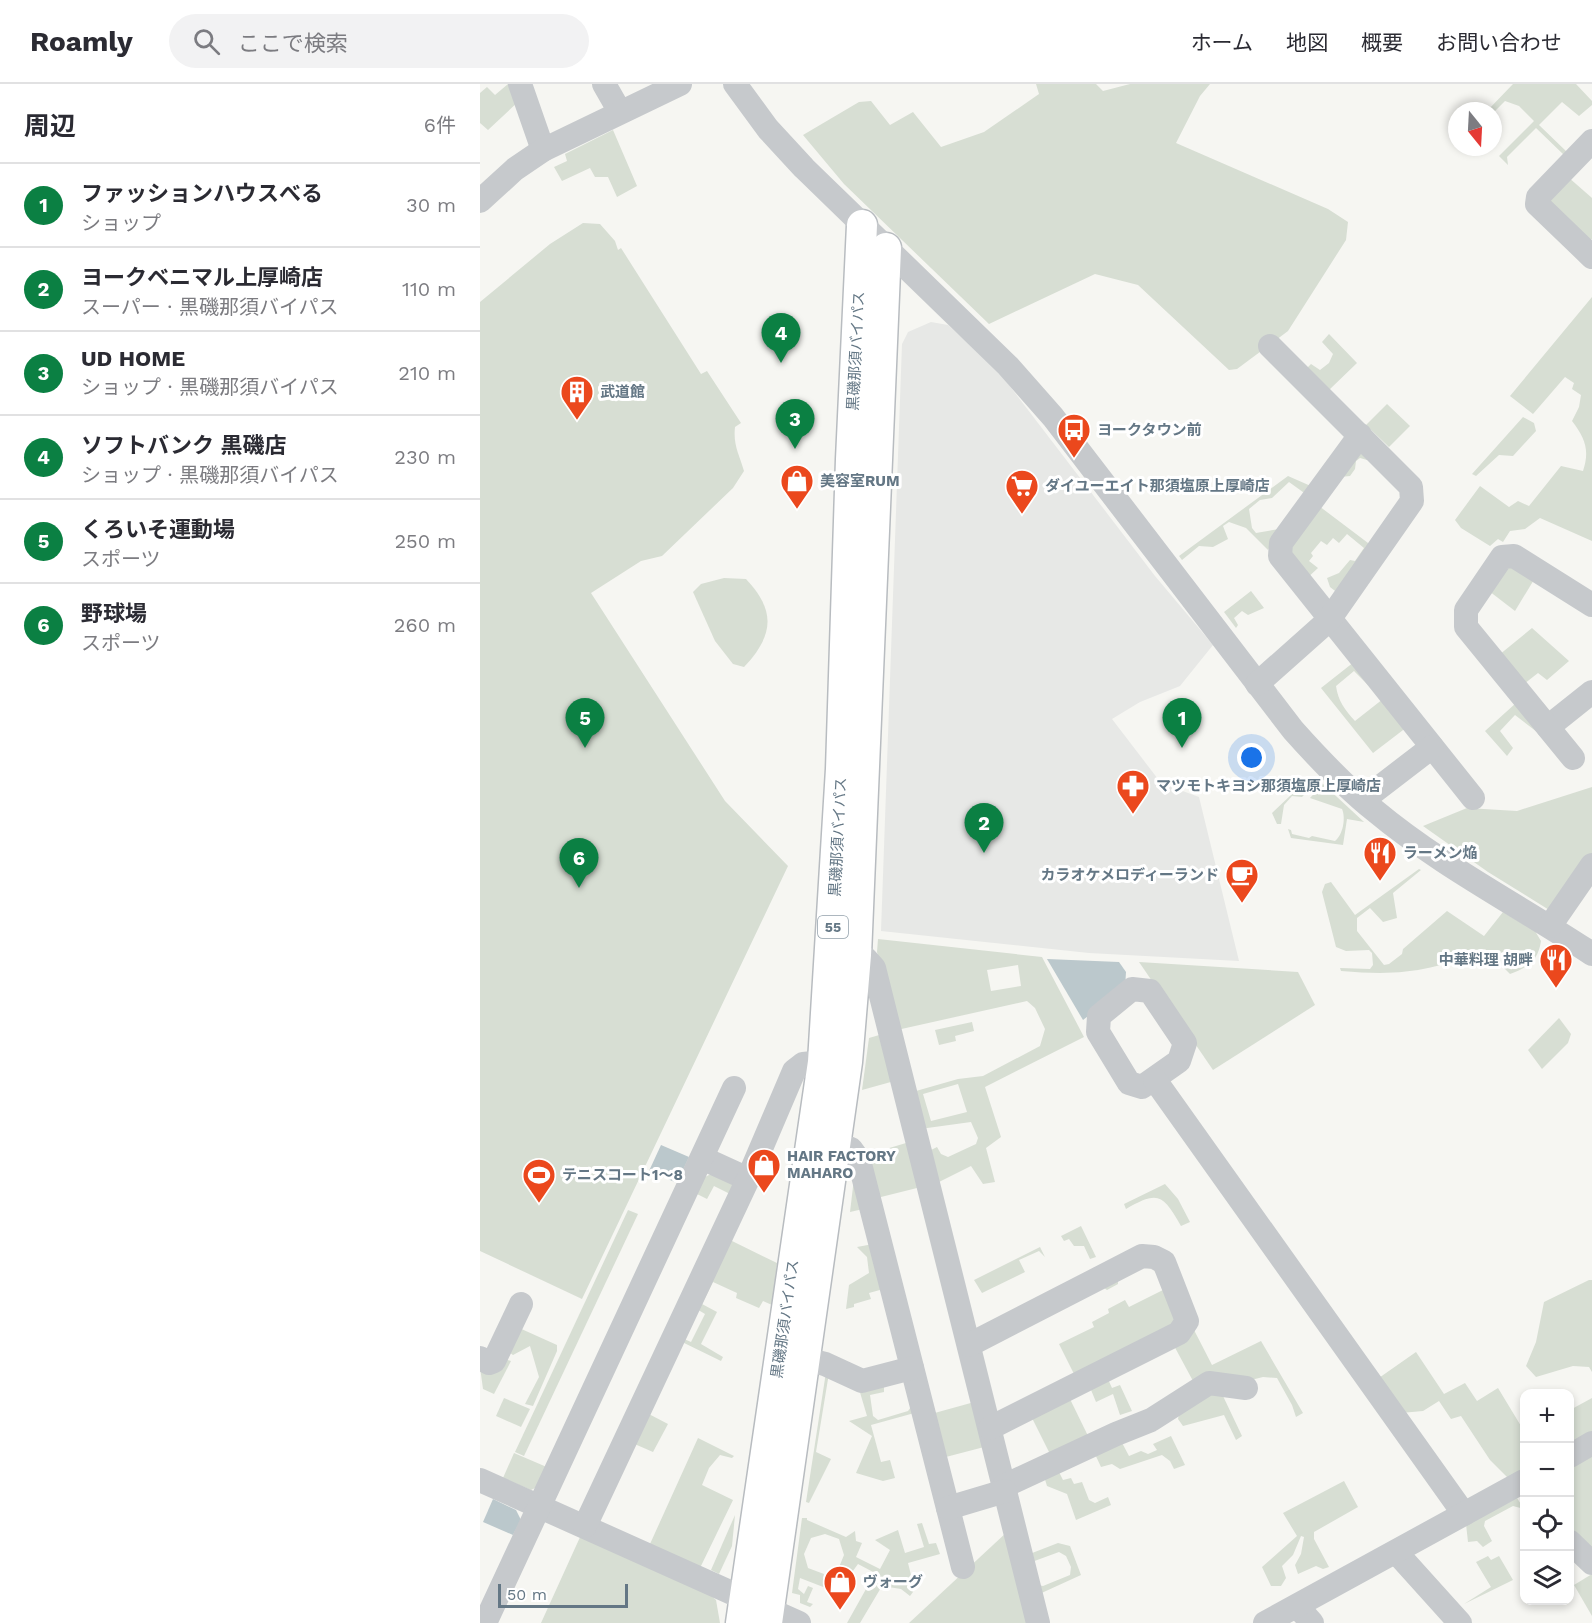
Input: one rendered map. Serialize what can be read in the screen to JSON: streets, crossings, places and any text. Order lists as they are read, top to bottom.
{
  "streets": {
    "main road": ["黒磯那須バイパス", "55"]
  },
  "places": {
    "building": ["武道館"],
    "bus stop": ["ヨークタウン前"],
    "shop": ["美容室RUM", "HAIR FACTORY MAHARO", "ヴォーグ"],
    "supermarket": ["ダイユーエイト那須塩原上厚崎店"],
    "pharmacy": ["マツモトキヨシ那須塩原上厚崎店"],
    "restaurant": ["ラーメン焔", "中華料理 胡畔"],
    "cafe": ["カラオケメロディーランド"],
    "sports": ["テニスコート1～8"]
  },
  "scale_bar": "50 m",
  "north": "bottom",
  "page": {
    "header": "Roamly",
    "search": "ここで検索",
    "nav": [
      "ホーム",
      "地図",
      "概要",
      "お問い合わせ"
    ],
    "heading": ["周辺", "6件"],
    "list": [
      {
        "mark": "1",
        "name": "ファッションハウスべる",
        "note": "ショップ",
        "value": "30 m"
      },
      {
        "mark": "2",
        "name": "ヨークベニマル上厚崎店",
        "note": "スーパー · 黒磯那須バイパス",
        "value": "110 m"
      },
      {
        "mark": "3",
        "name": "UD HOME",
        "note": "ショップ · 黒磯那須バイパス",
        "value": "210 m"
      },
      {
        "mark": "4",
        "name": "ソフトバンク 黒磯店",
        "note": "ショップ · 黒磯那須バイパス",
        "value": "230 m"
      },
      {
        "mark": "5",
        "name": "くろいそ運動場",
        "note": "スポーツ",
        "value": "250 m"
      },
      {
        "mark": "6",
        "name": "野球場",
        "note": "スポーツ",
        "value": "260 m"
      }
    ],
    "pins": [
      "4",
      "3",
      "1",
      "5",
      "2",
      "6"
    ],
    "map_buttons": ["+", "−"],
    "scale": "50 m"
  }
}
